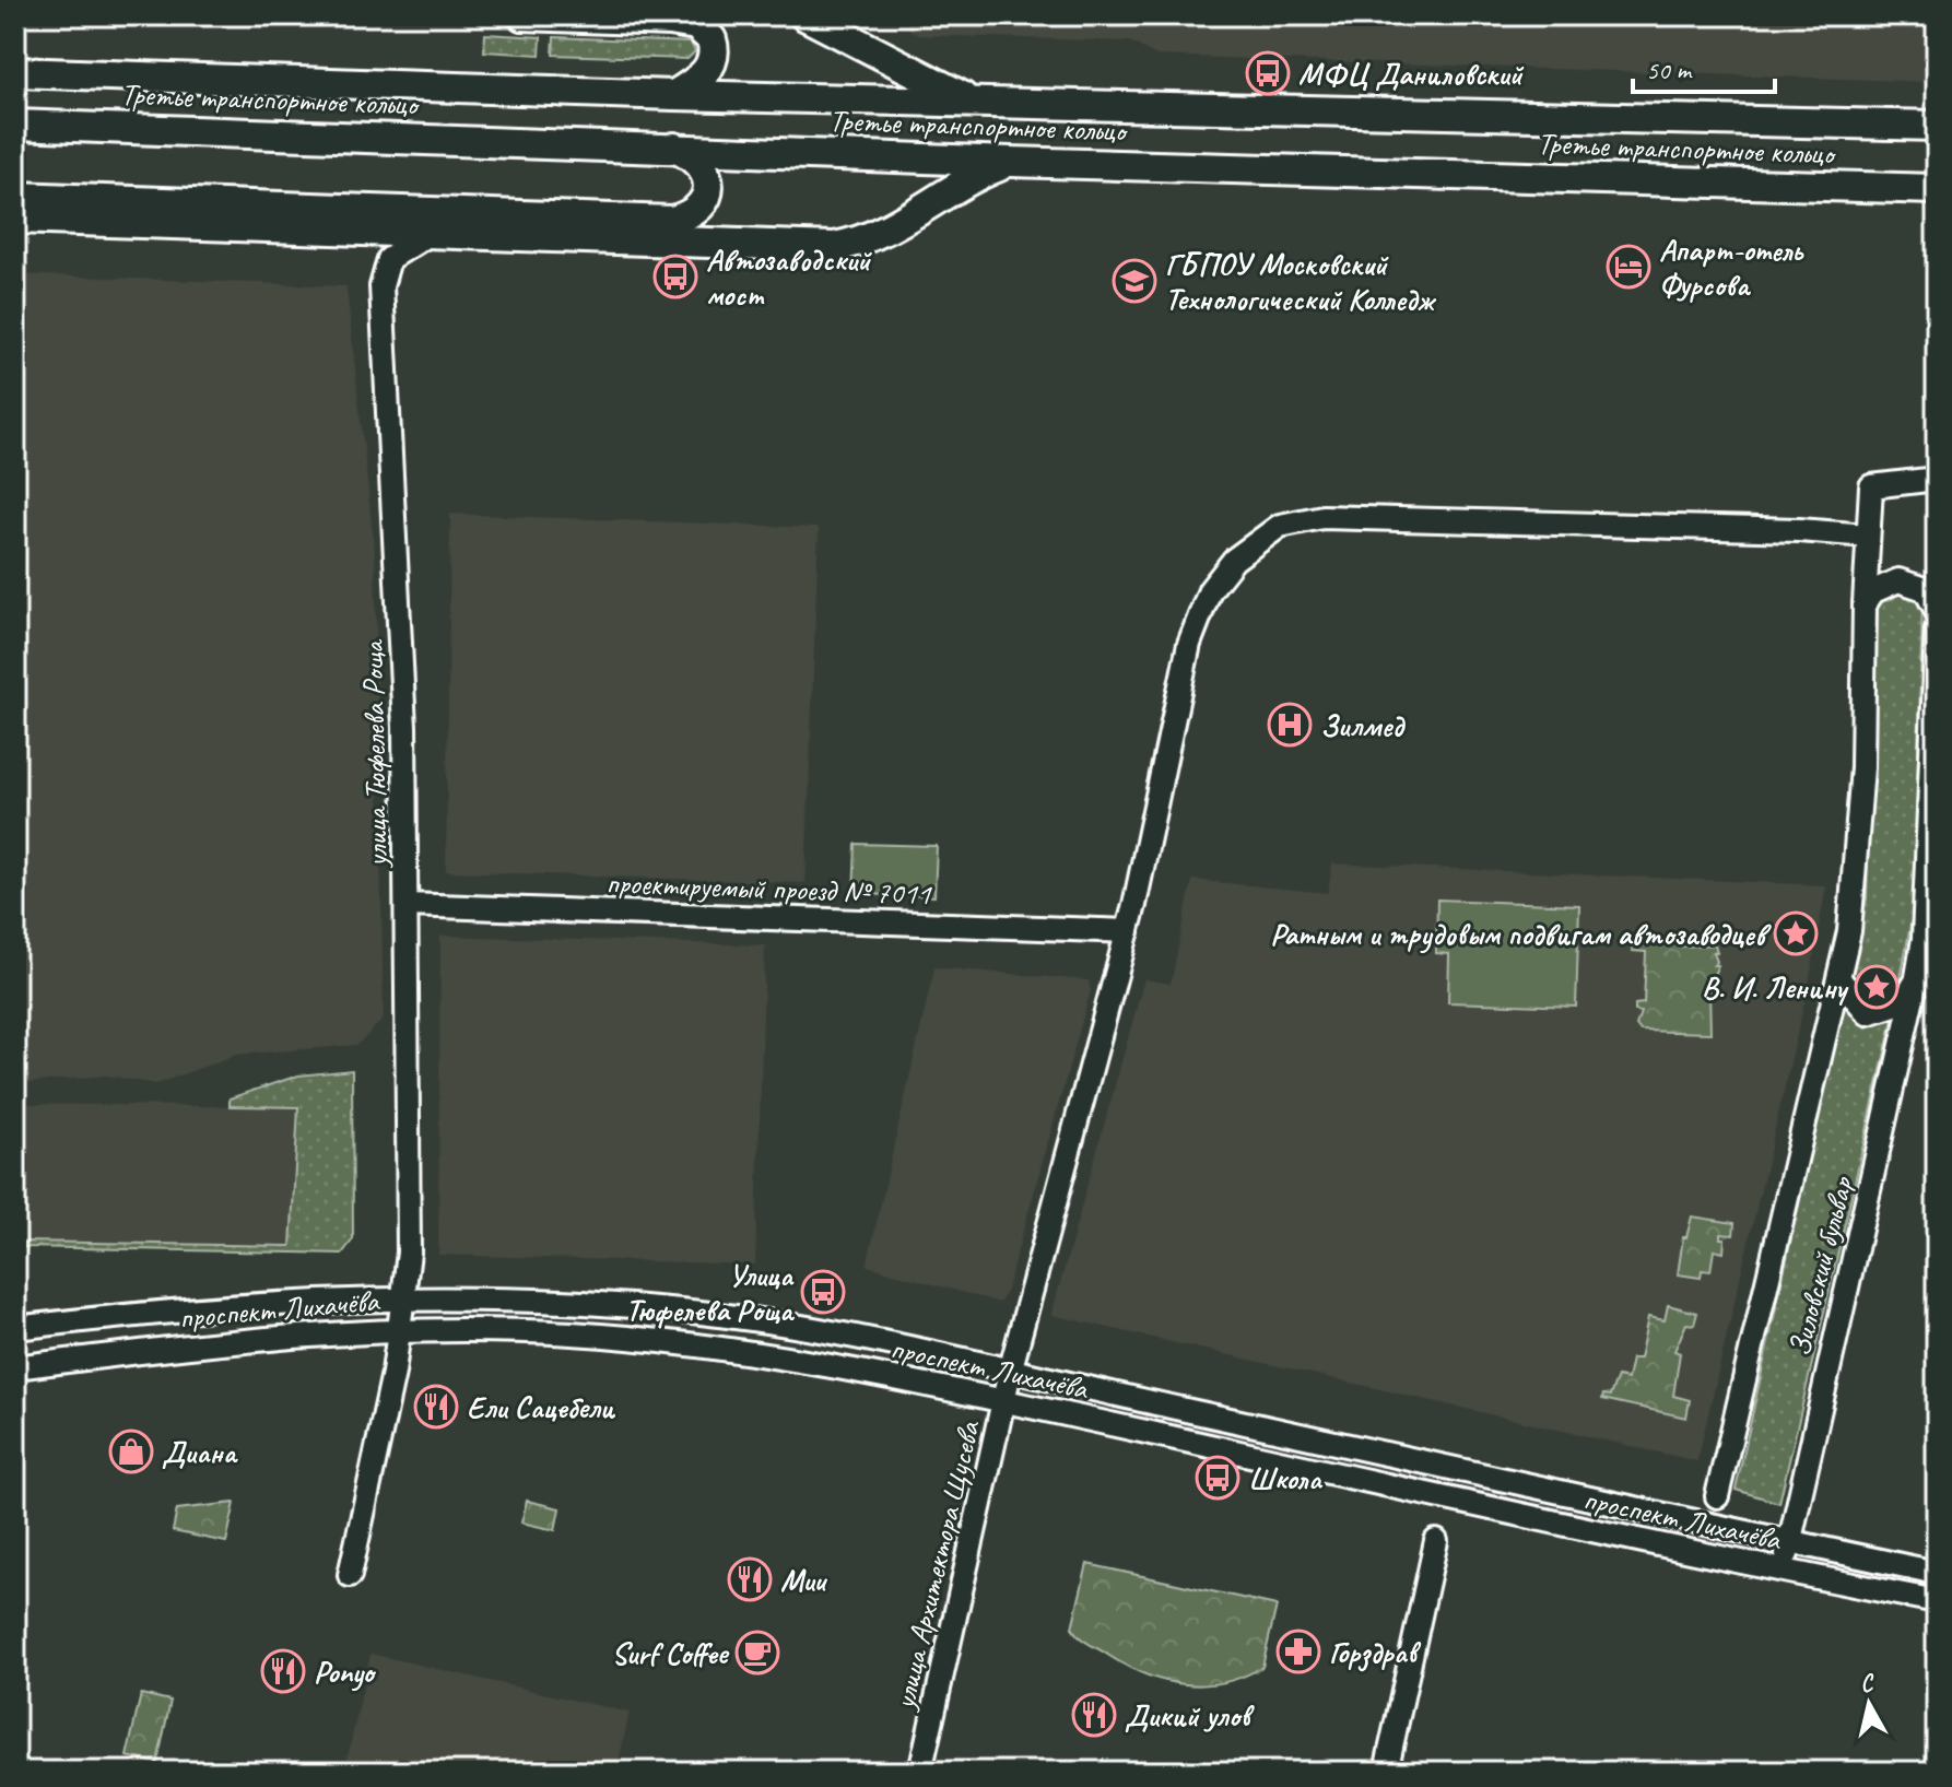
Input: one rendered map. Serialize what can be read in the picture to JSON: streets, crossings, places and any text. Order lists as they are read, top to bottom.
{
  "streets": {
    "main road": ["Третье транспортное кольцо"],
    "street": [
      "улица Тюфелева Роща",
      "проектируемый проезд № 7011",
      "Зиловский бульвар",
      "проспект Лихачёва",
      "улица Архитектора Щусева"
    ]
  },
  "crossings": [
    ["улица Тюфелева Роща", "проектируемый проезд № 7011"],
    ["улица Тюфелева Роща", "проспект Лихачёва"],
    ["проектируемый проезд № 7011", "улица Архитектора Щусева"],
    ["Зиловский бульвар", "проспект Лихачёва"],
    ["Зиловский бульвар", "улица Архитектора Щусева"],
    ["проспект Лихачёва", "улица Архитектора Щусева"]
  ],
  "places": {
    "bus stop": [
      "МФЦ Даниловский",
      "Автозаводский мост",
      "Улица Тюфелева Роща",
      "Школа"
    ],
    "hotel": ["Апарт-отель Фурсова"],
    "school or university": ["ГБПОУ Московский Технологический Колледж"],
    "hospital": ["Зилмед"],
    "place": ["Ратным и трудовым подвигам автозаводцев", "В. И. Ленину"],
    "restaurant": [
      "Ели Сацебели",
      "Muu",
      "Ponyo",
      "Дикий улов"
    ],
    "shop": ["Диана"],
    "pharmacy": ["Горздрав"],
    "cafe": ["Surf Coffee"]
  },
  "scale_bar": "50 m",
  "north": "top"
}
